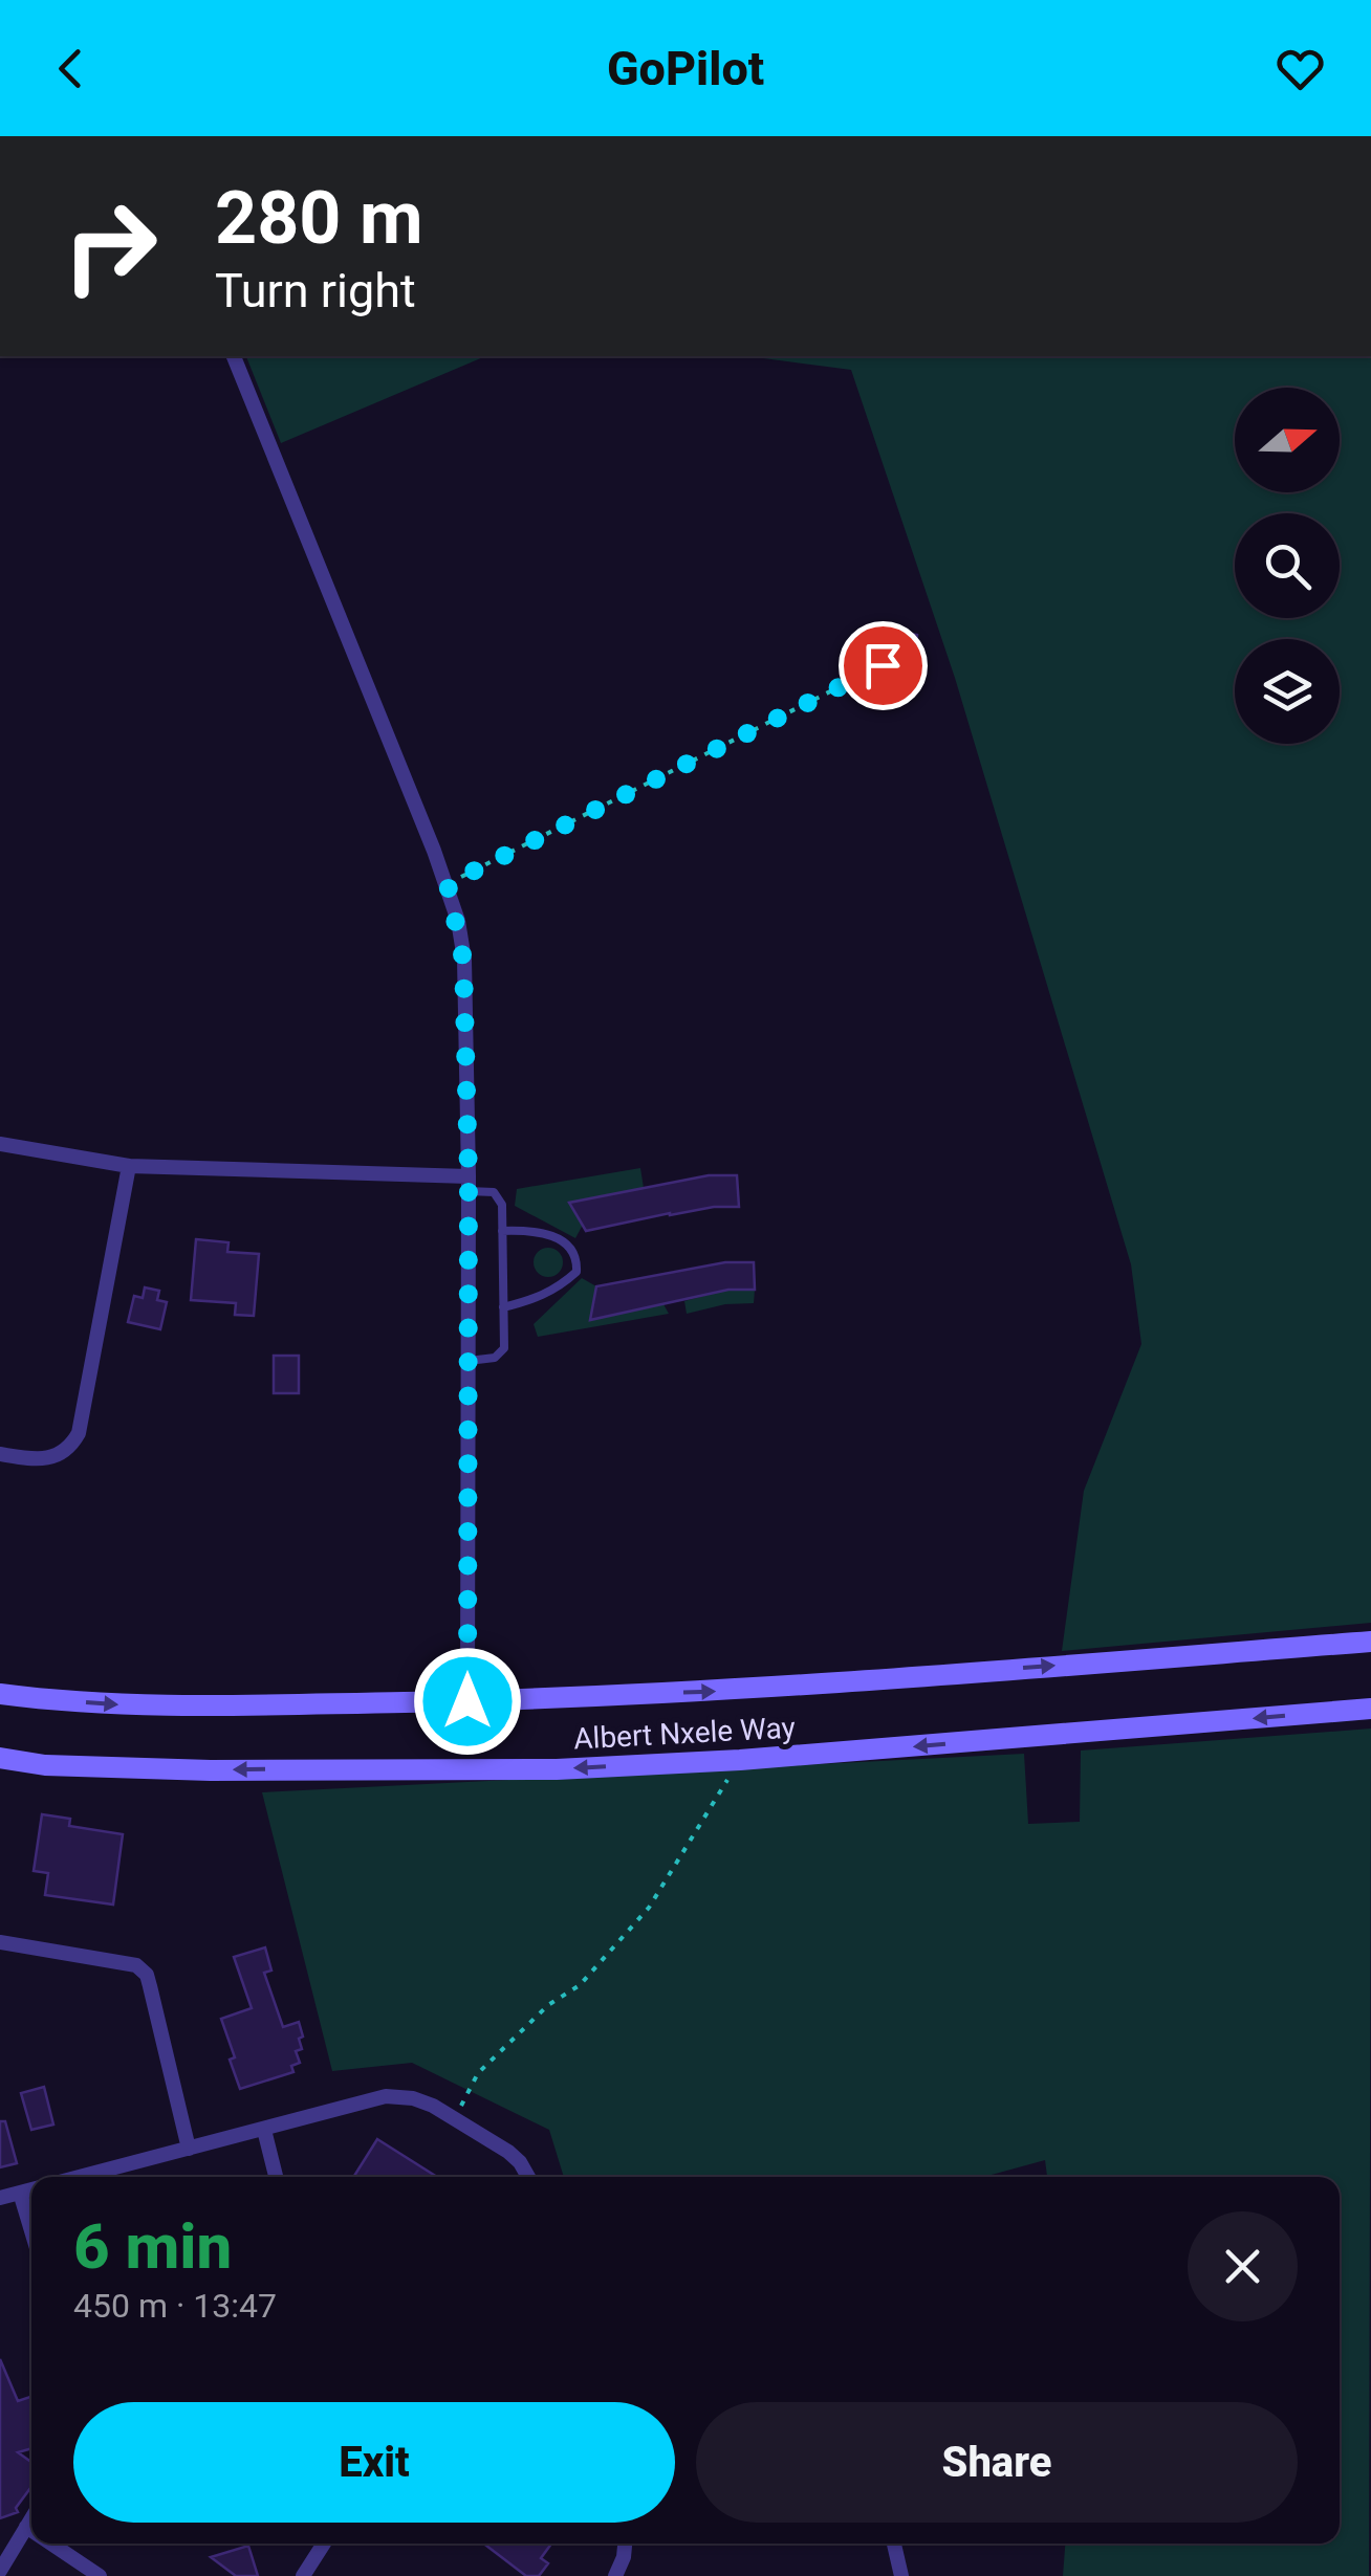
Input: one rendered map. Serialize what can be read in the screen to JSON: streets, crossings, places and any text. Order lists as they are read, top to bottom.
{
  "streets": {
    "main road": ["Albert Nxele Way"]
  },
  "north": "right",
  "page": {
    "header": "GoPilot",
    "turn": ["280 m", "Turn right"],
    "heading": ["6 min", "450 m · 13:47"],
    "buttons": ["Exit", "Share"]
  }
}
